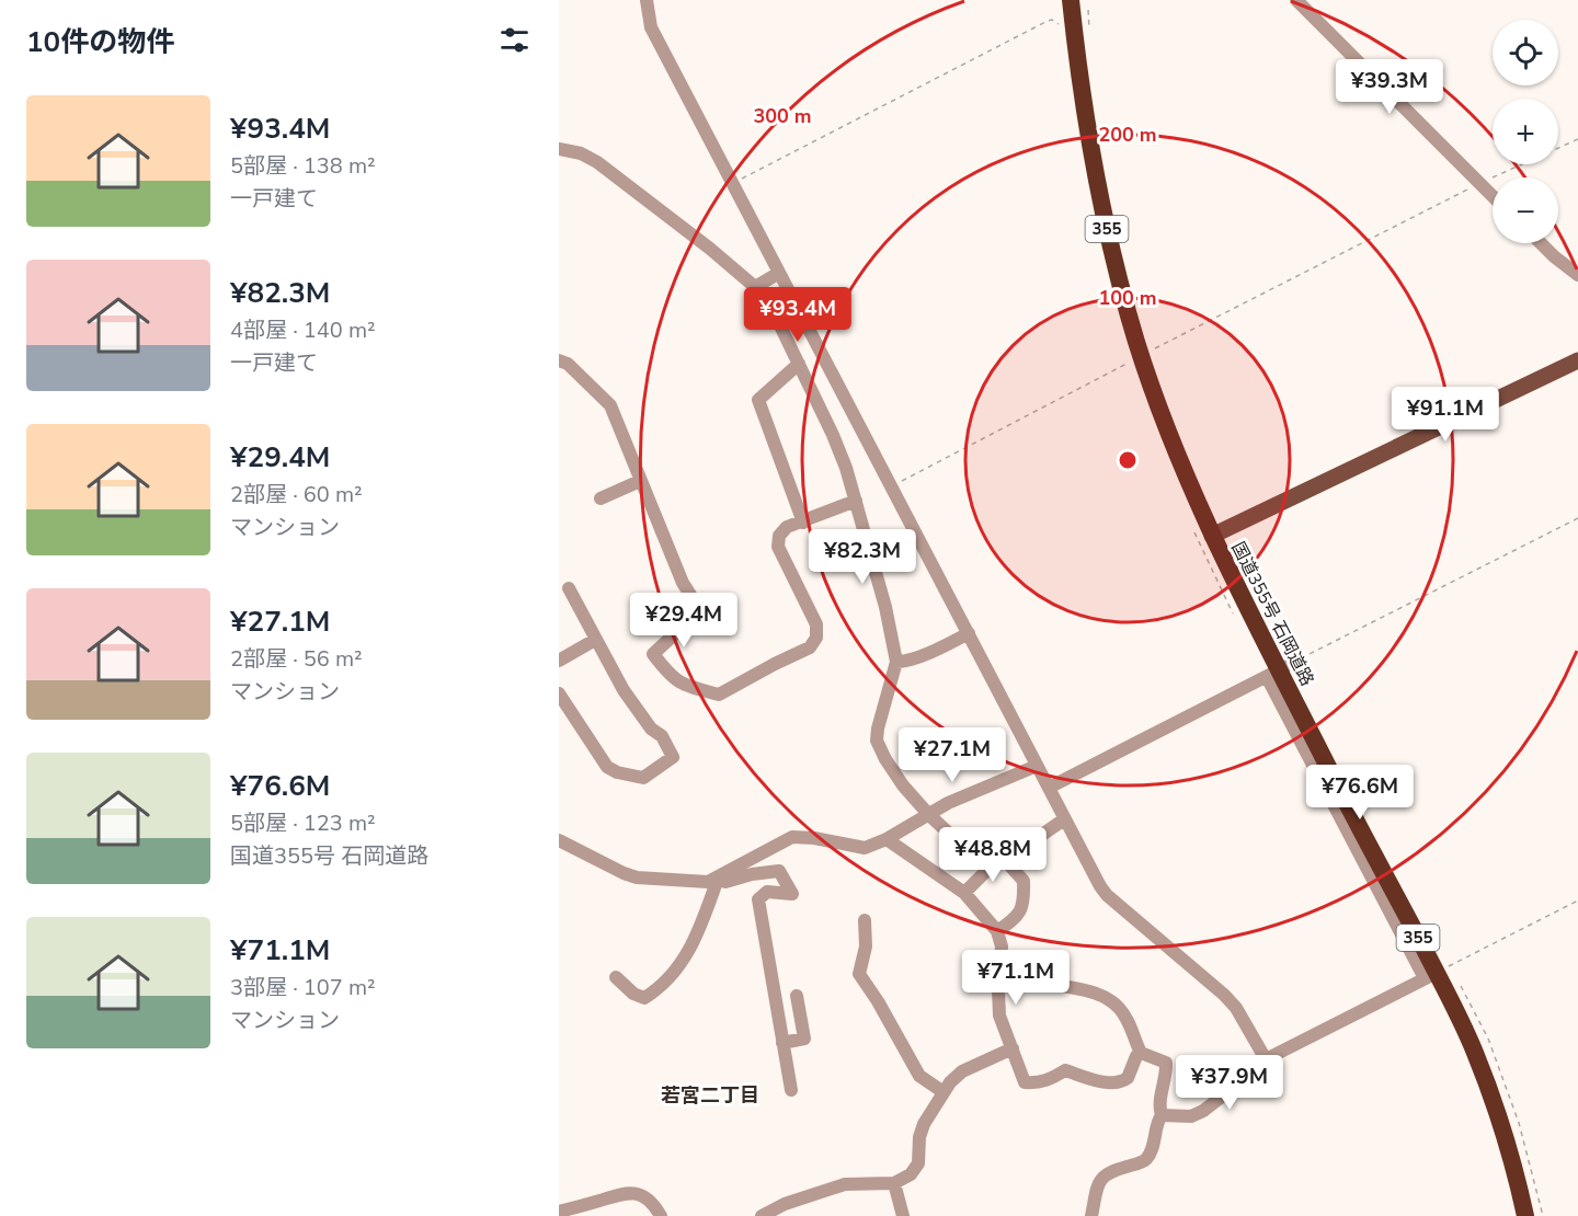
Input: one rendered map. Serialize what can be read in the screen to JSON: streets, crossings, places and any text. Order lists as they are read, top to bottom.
{
  "streets": {
    "highway": ["355", "国道355号 石岡道路"]
  },
  "districts": ["若宮二丁目"],
  "page": {
    "heading": "10件の物件",
    "map_buttons": ["+", "−"],
    "price": [
      "¥39.3M",
      "¥93.4M",
      "¥91.1M",
      "¥82.3M",
      "¥29.4M",
      "¥27.1M",
      "¥76.6M",
      "¥48.8M",
      "¥71.1M",
      "¥37.9M"
    ],
    "list": [
      {
        "name": "¥93.4M",
        "note": "5部屋 · 138 m² · 一戸建て"
      },
      {
        "name": "¥82.3M",
        "note": "4部屋 · 140 m² · 一戸建て"
      },
      {
        "name": "¥29.4M",
        "note": "2部屋 · 60 m² · マンション"
      },
      {
        "name": "¥27.1M",
        "note": "2部屋 · 56 m² · マンション"
      },
      {
        "name": "¥76.6M",
        "note": "5部屋 · 123 m² · 国道355号 石岡道路"
      },
      {
        "name": "¥71.1M",
        "note": "3部屋 · 107 m² · マンション"
      }
    ]
  },
  "rings": ["300 m", "200 m", "100 m"]
}
